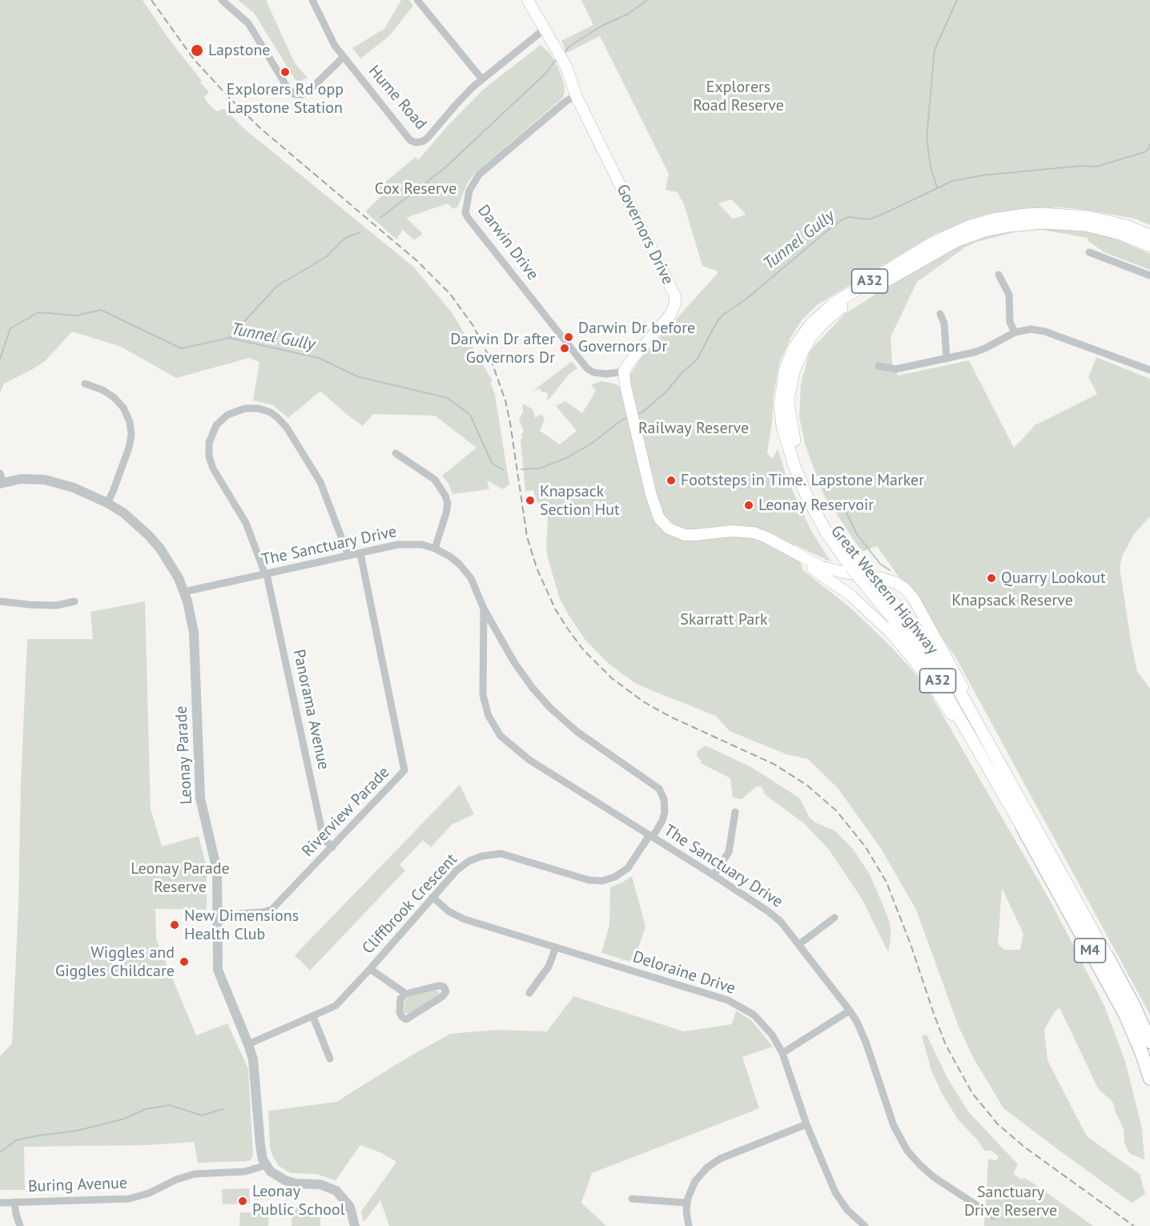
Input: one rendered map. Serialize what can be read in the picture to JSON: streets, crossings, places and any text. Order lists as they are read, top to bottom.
{
  "streets": {
    "highway": ["A32", "Great Western Highway", "M4"],
    "main road": ["Governors Drive"],
    "street": [
      "Hume Road",
      "Darwin Drive",
      "The Sanctuary Drive",
      "Panorama Avenue",
      "Leonay Parade",
      "Riverview Parade",
      "Cliffbrook Crescent",
      "Deloraine Drive",
      "Buring Avenue"
    ]
  },
  "crossings": [
    ["Hume Road", "Governors Drive"],
    ["Governors Drive", "Darwin Drive"],
    ["The Sanctuary Drive", "Panorama Avenue"],
    ["The Sanctuary Drive", "Leonay Parade"],
    ["The Sanctuary Drive", "Riverview Parade"],
    ["The Sanctuary Drive", "Cliffbrook Crescent"],
    ["Great Western Highway", "M4"],
    ["Panorama Avenue", "Riverview Parade"],
    ["Leonay Parade", "Riverview Parade"],
    ["Leonay Parade", "Cliffbrook Crescent"],
    ["Leonay Parade", "Buring Avenue"],
    ["Cliffbrook Crescent", "Deloraine Drive"]
  ],
  "water": ["Tunnel Gully"],
  "parks": [
    "Explorers Road Reserve",
    "Cox Reserve",
    "Railway Reserve",
    "Knapsack Reserve",
    "Skarratt Park",
    "Leonay Parade Reserve",
    "Sanctuary Drive Reserve"
  ],
  "places": [
    "Lapstone",
    "Explorers Rd opp Lapstone Station",
    "Darwin Dr before Governors Dr",
    "Darwin Dr after Governors Dr",
    "Footsteps in Time. Lapstone Marker",
    "Knapsack Section Hut",
    "Leonay Reservoir",
    "Quarry Lookout",
    "New Dimensions Health Club",
    "Wiggles and Giggles Childcare",
    "Leonay Public School"
  ]
}
